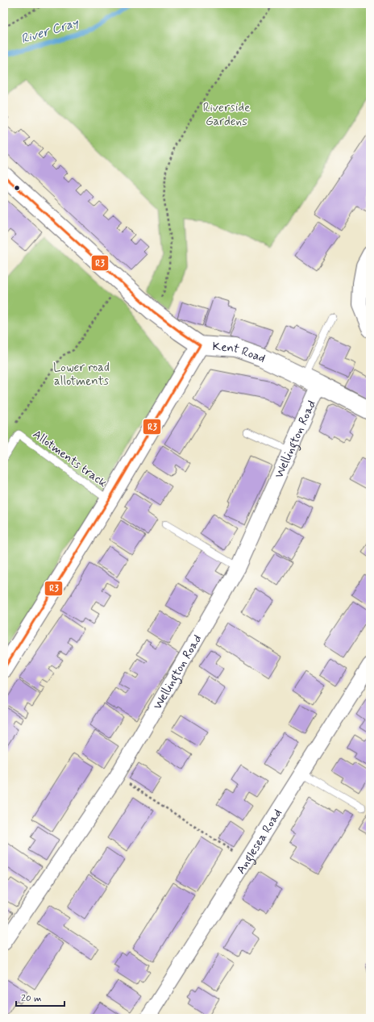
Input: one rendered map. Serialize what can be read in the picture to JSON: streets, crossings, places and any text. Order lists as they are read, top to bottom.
{
  "streets": {
    "street": ["Kent Road", "Wellington Road", "Anglesea Road"],
    "lane": ["Allotments track"]
  },
  "crossings": [
    ["Kent Road", "Wellington Road"],
    ["Kent Road", "Allotments track"]
  ],
  "water": ["River Cray"],
  "parks": ["Riverside Gardens", "Lower road allotments"],
  "lines": ["transit line R3"],
  "scale_bar": "20 m"
}
